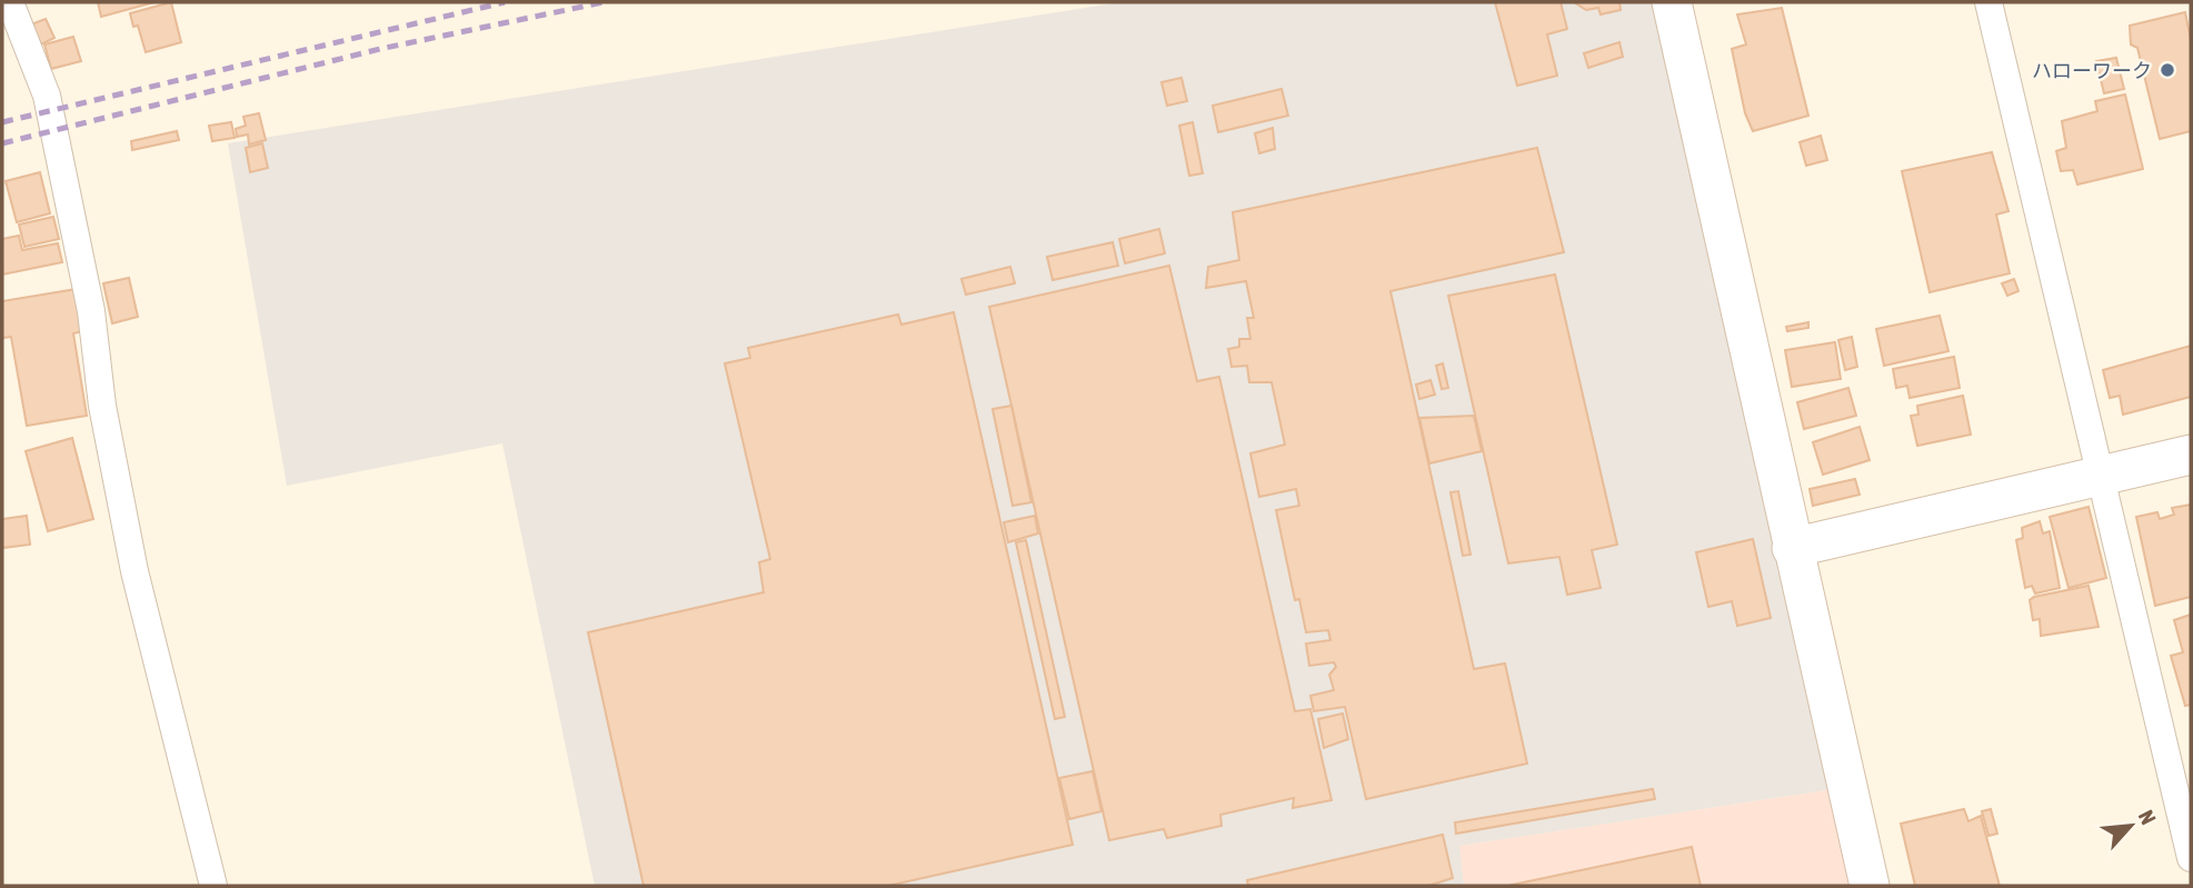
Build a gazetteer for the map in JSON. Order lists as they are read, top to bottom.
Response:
{
  "places": ["ハローワーク"],
  "north": "top right"
}
